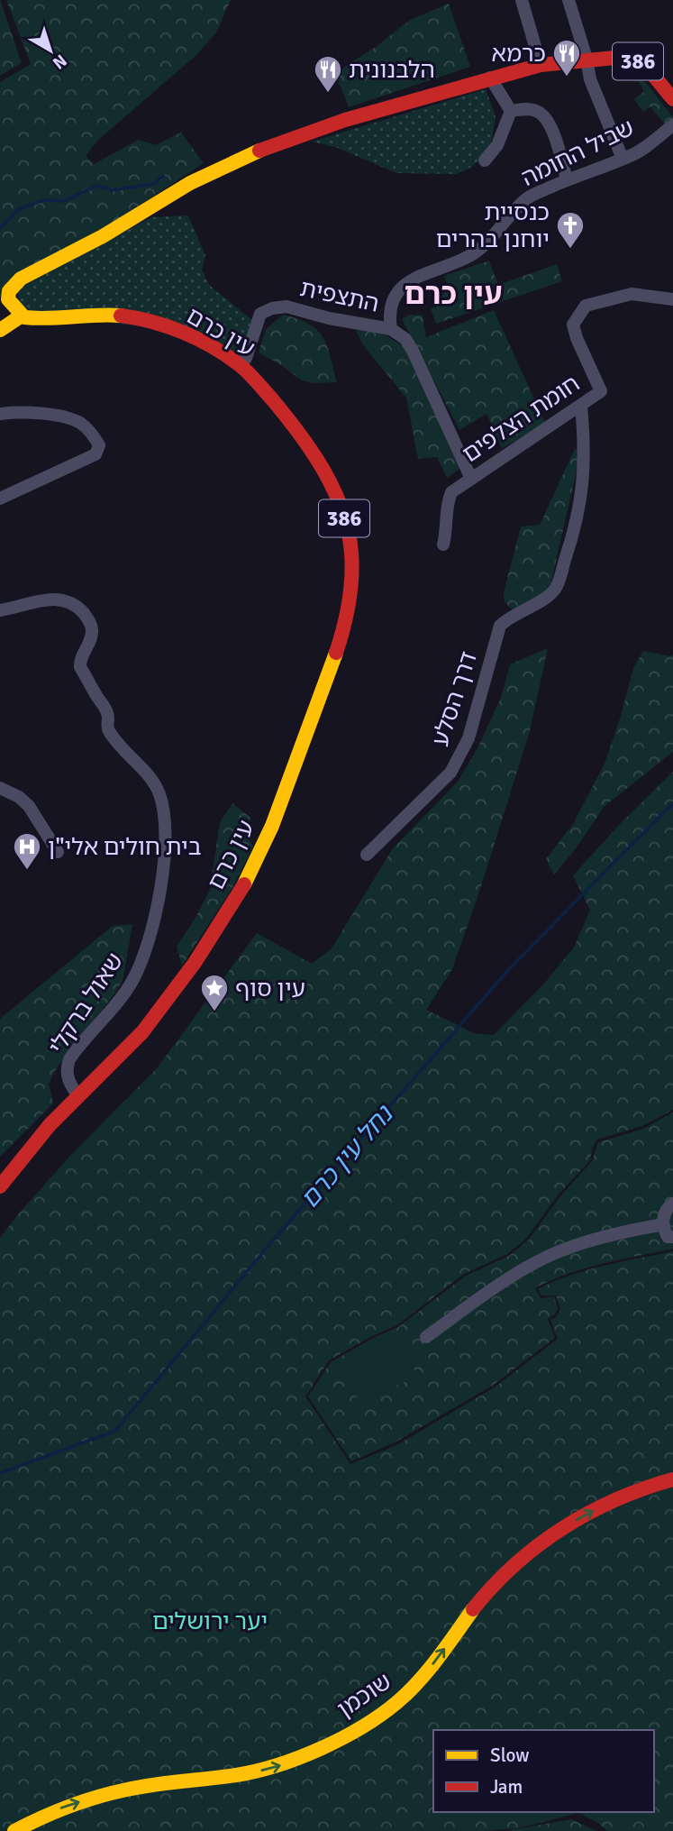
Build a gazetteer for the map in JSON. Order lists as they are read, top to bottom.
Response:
{
  "streets": {
    "main road": ["386", "עין כרם", "שוכמן"],
    "street": [
      "שביל החומה",
      "התצפית",
      "חומת הצלפים",
      "דרך הסלע",
      "שאול ברקלי"
    ]
  },
  "crossings": [
    ["386", "עין כרם"],
    ["שביל החומה", "התצפית"],
    ["התצפית", "עין כרם"],
    ["עין כרם", "שאול ברקלי"],
    ["חומת הצלפים", "דרך הסלע"]
  ],
  "one_way": ["שוכמן"],
  "districts": ["עין כרם"],
  "water": ["נחל עין כרם"],
  "parks": ["יער ירושלים"],
  "places": {
    "restaurant": ["כרמא", "הלבנונית"],
    "church": ["כנסיית יוחנן בהרים"],
    "hospital": ["בית חולים אלי\"ן"],
    "place": ["עין סוף"]
  },
  "legend": ["Slow", "Jam"],
  "north": "bottom right"
}
